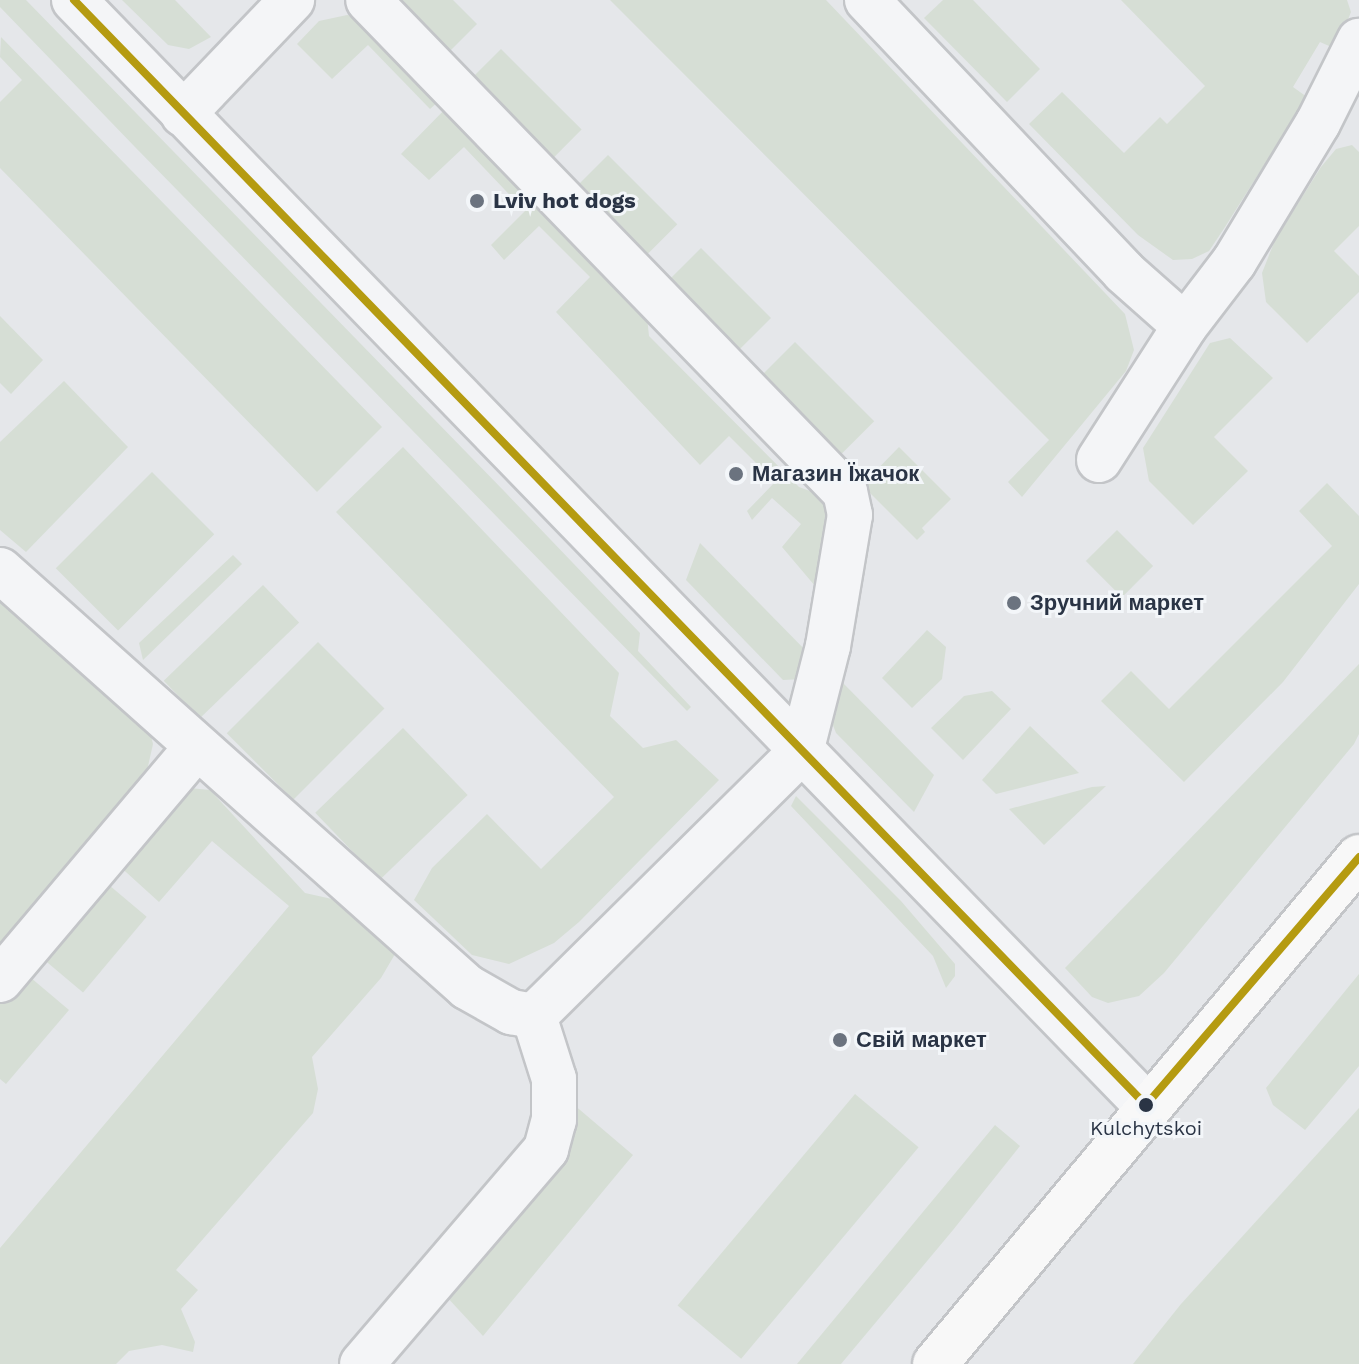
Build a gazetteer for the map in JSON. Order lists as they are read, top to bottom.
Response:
{
  "places": [
    "Lviv hot dogs",
    "Магазин Їжачок",
    "Зручний маркет",
    "Свій маркет",
    "Kulchytskoi"
  ]
}
